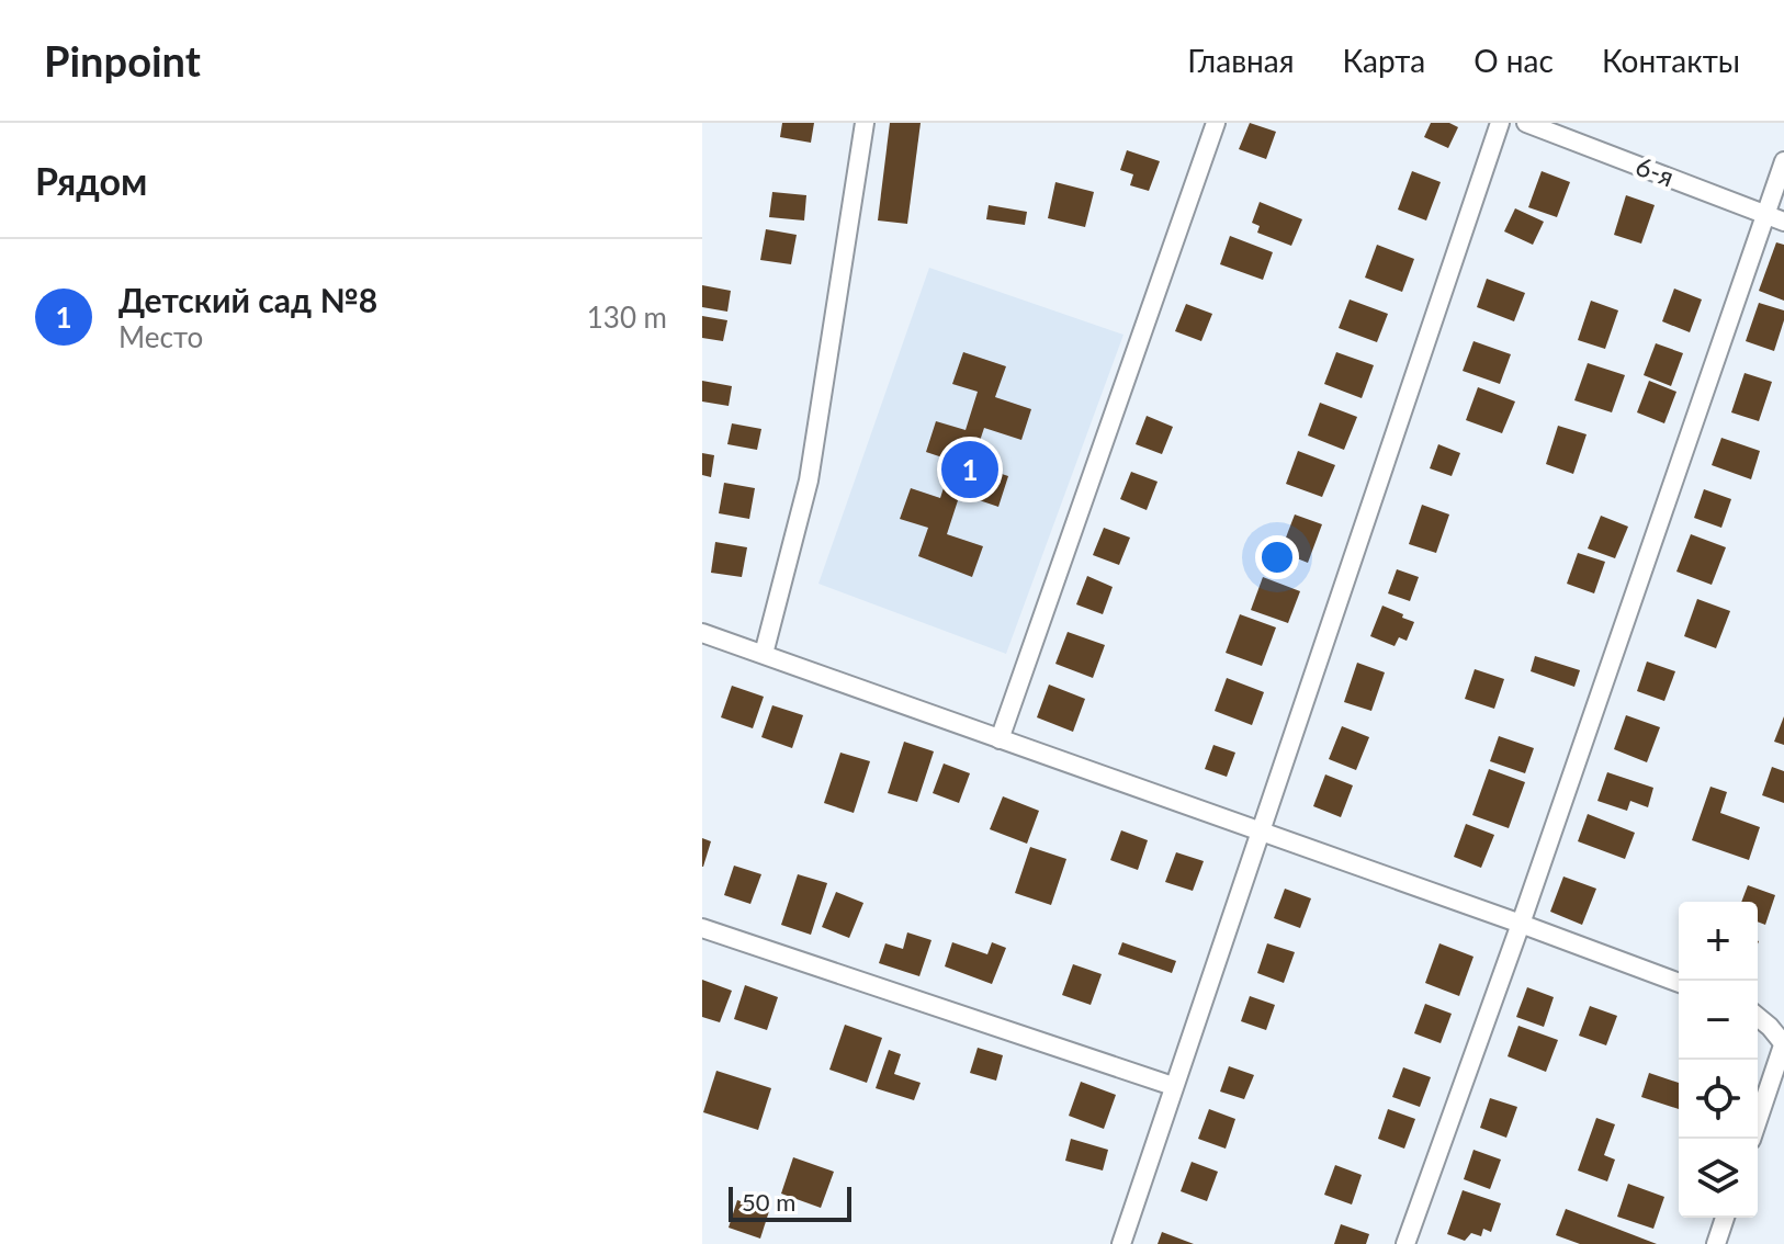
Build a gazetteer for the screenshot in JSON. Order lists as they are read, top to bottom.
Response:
{
  "streets": {
    "street": ["6-я"]
  },
  "scale_bar": "50 m",
  "page": {
    "header": "Pinpoint",
    "nav": [
      "Главная",
      "Карта",
      "О нас",
      "Контакты"
    ],
    "heading": "Рядом",
    "list": [
      {
        "mark": "1",
        "name": "Детский сад №8",
        "note": "Место",
        "value": "130 m"
      }
    ],
    "pins": "1",
    "map_buttons": ["+", "−"],
    "scale": "50 m"
  }
}
